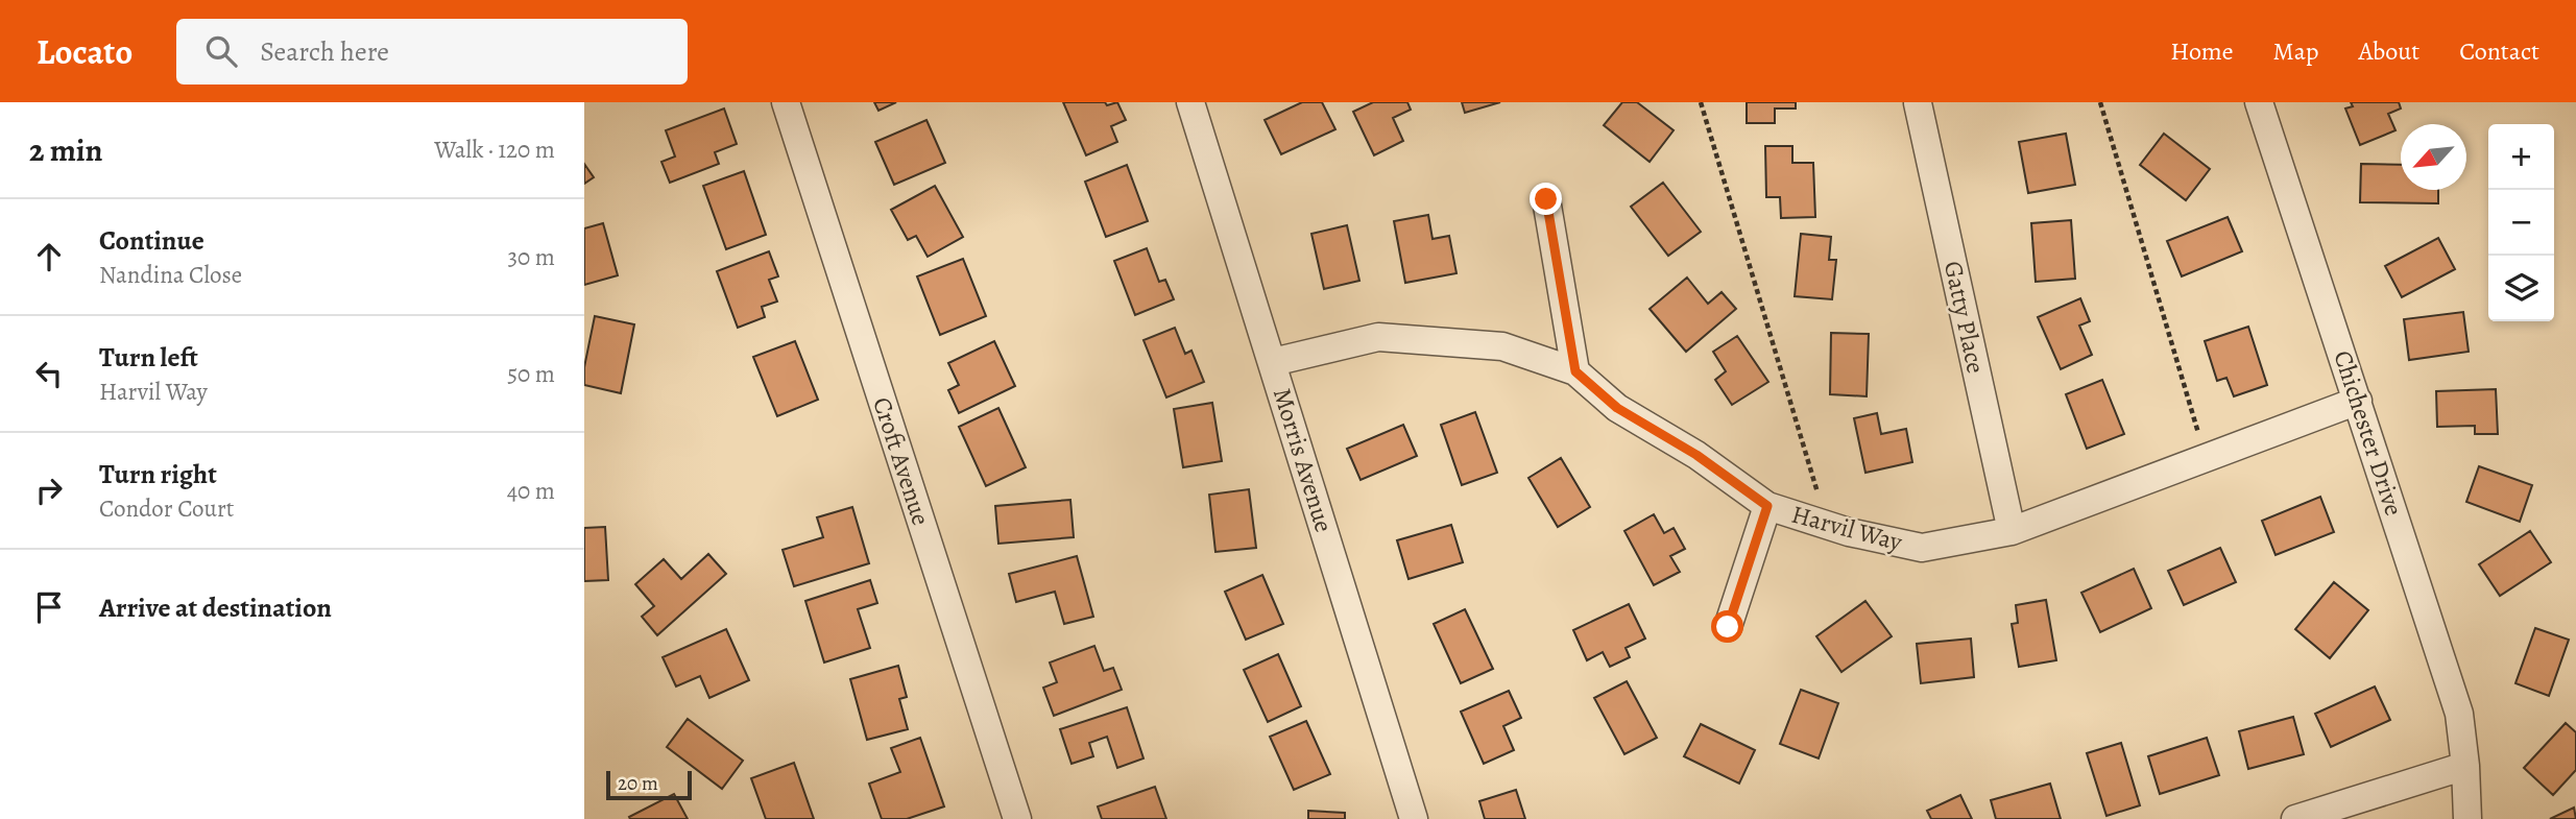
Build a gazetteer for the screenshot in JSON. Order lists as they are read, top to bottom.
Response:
{
  "streets": {
    "street": [
      "Gatty Place",
      "Chichester Drive",
      "Morris Avenue",
      "Croft Avenue",
      "Harvil Way"
    ]
  },
  "crossings": [
    ["Gatty Place", "Harvil Way"],
    ["Chichester Drive", "Harvil Way"],
    ["Morris Avenue", "Harvil Way"]
  ],
  "scale_bar": "20 m",
  "north": "bottom left",
  "page": {
    "header": "Locato",
    "search": "Search here",
    "nav": [
      "Home",
      "Map",
      "About",
      "Contact"
    ],
    "heading": ["2 min", "Walk · 120 m"],
    "map_buttons": ["+", "−"],
    "list": [
      ["Continue", "Nandina Close", "30 m"],
      ["Turn left", "Harvil Way", "50 m"],
      ["Turn right", "Condor Court", "40 m"],
      "Arrive at destination"
    ],
    "scale": "20 m"
  }
}
